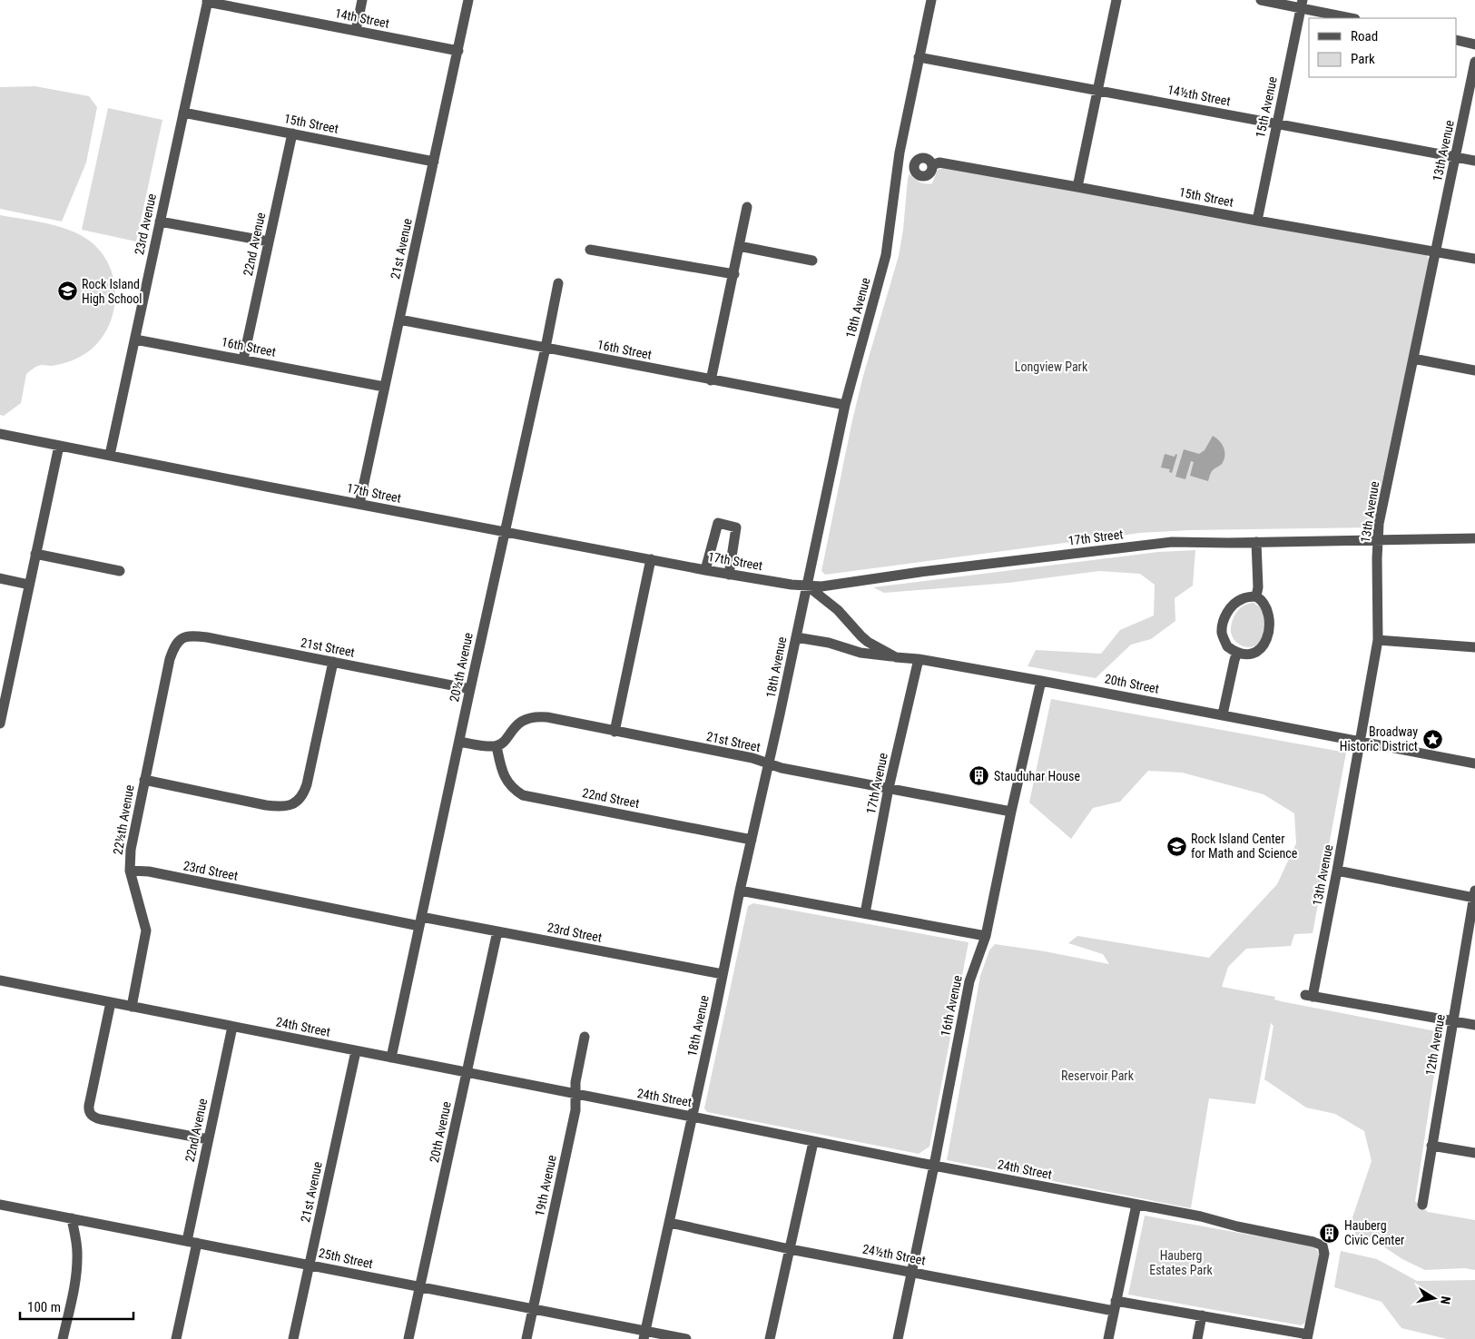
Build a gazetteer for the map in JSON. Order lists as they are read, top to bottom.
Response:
{
  "streets": {
    "street": [
      "14th Street",
      "14½th Street",
      "15th Avenue",
      "15th Street",
      "13th Avenue",
      "23rd Avenue",
      "22nd Avenue",
      "21st Avenue",
      "18th Avenue",
      "16th Street",
      "17th Street",
      "21st Street",
      "20½th Avenue",
      "20th Street",
      "17th Avenue",
      "22nd Street",
      "22½th Avenue",
      "23rd Street",
      "16th Avenue",
      "24th Street",
      "12th Avenue",
      "20th Avenue",
      "19th Avenue",
      "24½th Street",
      "25th Street"
    ]
  },
  "crossings": [
    ["14th Street", "23rd Avenue"],
    ["14th Street", "21st Avenue"],
    ["14½th Street", "15th Avenue"],
    ["14½th Street", "13th Avenue"],
    ["14½th Street", "18th Avenue"],
    ["15th Avenue", "15th Street"],
    ["15th Street", "13th Avenue"],
    ["15th Street", "23rd Avenue"],
    ["15th Street", "22nd Avenue"],
    ["15th Street", "21st Avenue"],
    ["13th Avenue", "17th Street"],
    ["13th Avenue", "20th Street"],
    ["13th Avenue", "12th Avenue"],
    ["23rd Avenue", "16th Street"],
    ["23rd Avenue", "17th Street"],
    ["22nd Avenue", "16th Street"],
    ["22nd Avenue", "24th Street"],
    ["22nd Avenue", "25th Street"],
    ["21st Avenue", "16th Street"],
    ["21st Avenue", "17th Street"],
    ["21st Avenue", "24th Street"],
    ["21st Avenue", "25th Street"],
    ["18th Avenue", "16th Street"],
    ["18th Avenue", "17th Street"],
    ["18th Avenue", "21st Street"],
    ["18th Avenue", "20th Street"],
    ["18th Avenue", "22nd Street"],
    ["18th Avenue", "23rd Street"],
    ["18th Avenue", "24th Street"],
    ["18th Avenue", "24½th Street"],
    ["18th Avenue", "25th Street"],
    ["16th Street", "20½th Avenue"],
    ["17th Street", "20½th Avenue"],
    ["17th Street", "20th Street"],
    ["21st Street", "20½th Avenue"],
    ["21st Street", "17th Avenue"],
    ["21st Street", "22nd Street"],
    ["21st Street", "22½th Avenue"],
    ["21st Street", "16th Avenue"],
    ["20½th Avenue", "23rd Street"],
    ["20½th Avenue", "24th Street"],
    ["20th Street", "17th Avenue"],
    ["20th Street", "16th Avenue"],
    ["22½th Avenue", "23rd Street"],
    ["22½th Avenue", "24th Street"],
    ["23rd Street", "20th Avenue"],
    ["16th Avenue", "24th Street"],
    ["16th Avenue", "24½th Street"],
    ["24th Street", "20th Avenue"],
    ["24th Street", "19th Avenue"],
    ["24th Street", "24½th Street"],
    ["20th Avenue", "25th Street"],
    ["19th Avenue", "25th Street"]
  ],
  "parks": ["Longview Park", "Reservoir Park", "Hauberg Estates Park"],
  "places": {
    "school or university": ["Rock Island High School", "Rock Island Center for Math and Science"],
    "place": ["Broadway Historic District"],
    "building": ["Stauduhar House", "Hauberg Civic Center"]
  },
  "legend": ["Road", "Park"],
  "scale_bar": "100 m",
  "north": "right"
}
